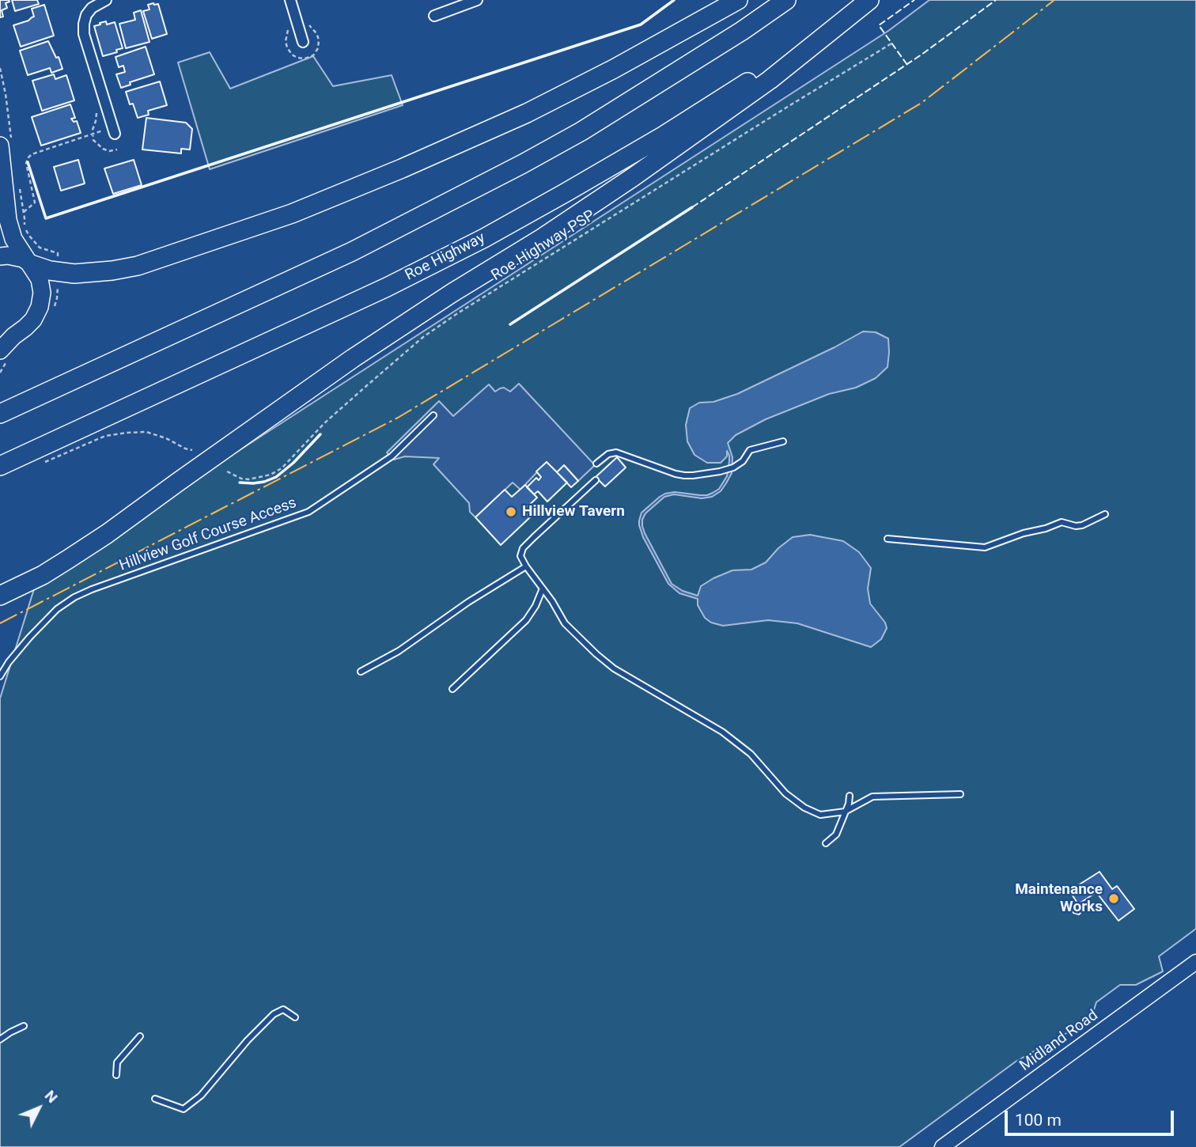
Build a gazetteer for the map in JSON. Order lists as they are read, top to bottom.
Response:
{
  "streets": {
    "highway": ["Roe Highway"],
    "main road": ["Midland Road"],
    "lane": ["Hillview Golf Course Access"],
    "path": ["Roe Highway PSP"]
  },
  "places": ["Hillview Tavern", "Maintenance Works"],
  "scale_bar": "100 m",
  "north": "top right"
}
